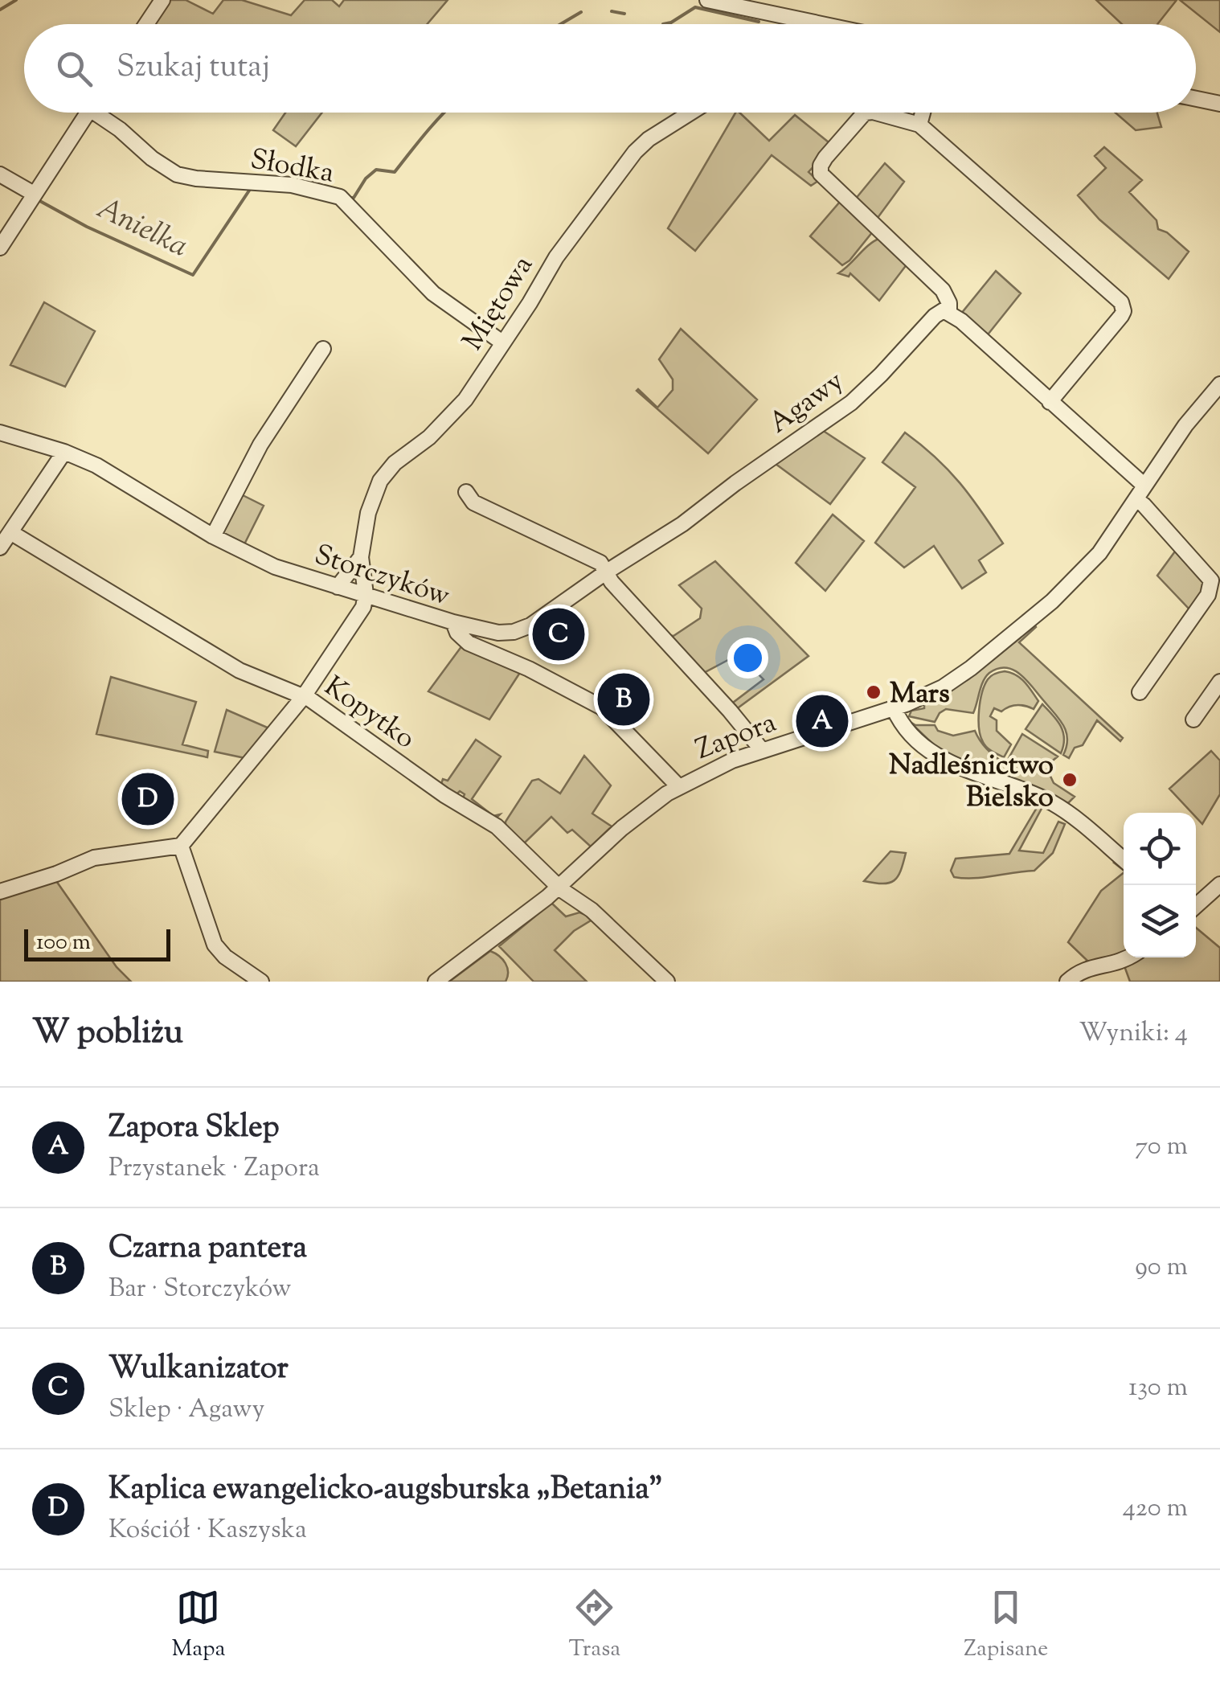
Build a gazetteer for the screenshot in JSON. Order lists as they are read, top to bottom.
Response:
{
  "streets": {
    "street": [
      "Słodka",
      "Miętowa",
      "Agawy",
      "Storczyków",
      "Kopytko",
      "Zapora"
    ]
  },
  "crossings": [
    ["Słodka", "Miętowa"],
    ["Miętowa", "Storczyków"],
    ["Agawy", "Storczyków"],
    ["Storczyków", "Zapora"],
    ["Kopytko", "Zapora"]
  ],
  "water": ["Anielka"],
  "places": ["Mars", "Nadleśnictwo Bielsko"],
  "scale_bar": "100 m",
  "page": {
    "search": "Szukaj tutaj",
    "pins": [
      "C",
      "B",
      "A",
      "D"
    ],
    "scale": "100 m",
    "heading": ["W pobliżu", "Wyniki: 4"],
    "list": [
      {
        "mark": "A",
        "name": "Zapora Sklep",
        "note": "Przystanek · Zapora",
        "value": "70 m"
      },
      {
        "mark": "B",
        "name": "Czarna pantera",
        "note": "Bar · Storczyków",
        "value": "90 m"
      },
      {
        "mark": "C",
        "name": "Wulkanizator",
        "note": "Sklep · Agawy",
        "value": "130 m"
      },
      {
        "mark": "D",
        "name": "Kaplica ewangelicko-augsburska „Betania”",
        "note": "Kościół · Kaszyska",
        "value": "420 m"
      }
    ],
    "nav": ["Mapa", "Trasa", "Zapisane"]
  }
}
